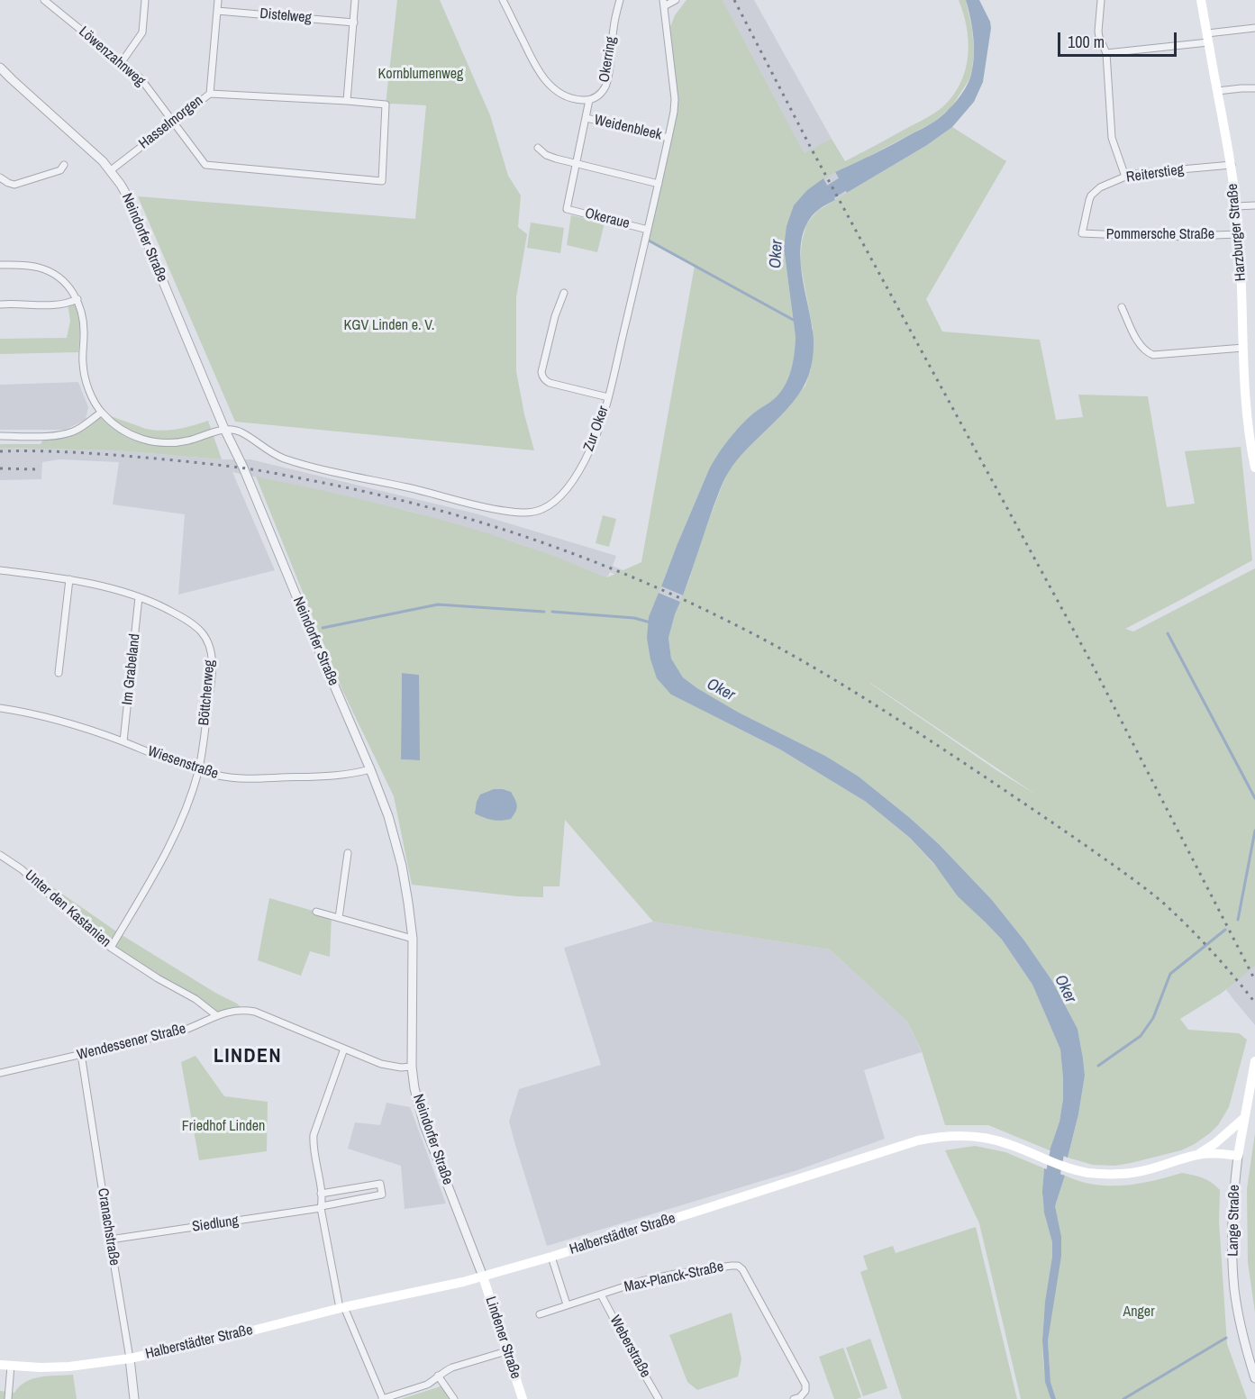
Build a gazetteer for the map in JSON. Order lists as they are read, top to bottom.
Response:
{
  "streets": {
    "main road": [
      "Harzburger Straße",
      "Lange Straße",
      "Halberstädter Straße",
      "Lindener Straße"
    ],
    "street": [
      "Distelweg",
      "Löwenzahnweg",
      "Okerring",
      "Hasselmorgen",
      "Weidenbleek",
      "Reiterstieg",
      "Okeraue",
      "Pommersche Straße",
      "Neindorfer Straße",
      "Zur Oker",
      "Im Grabeland",
      "Böttcherweg",
      "Wiesenstraße",
      "Unter den Kastanien",
      "Wendessener Straße",
      "Siedlung",
      "Cranachstraße",
      "Max-Planck-Straße",
      "Weberstraße"
    ]
  },
  "crossings": [
    ["Distelweg", "Hasselmorgen"],
    ["Löwenzahnweg", "Hasselmorgen"],
    ["Hasselmorgen", "Neindorfer Straße"],
    ["Weidenbleek", "Zur Oker"],
    ["Reiterstieg", "Harzburger Straße"],
    ["Reiterstieg", "Pommersche Straße"],
    ["Okeraue", "Zur Oker"],
    ["Harzburger Straße", "Pommersche Straße"],
    ["Neindorfer Straße", "Zur Oker"],
    ["Neindorfer Straße", "Wiesenstraße"],
    ["Neindorfer Straße", "Wendessener Straße"],
    ["Neindorfer Straße", "Halberstädter Straße"],
    ["Neindorfer Straße", "Lindener Straße"],
    ["Im Grabeland", "Böttcherweg"],
    ["Im Grabeland", "Wiesenstraße"],
    ["Böttcherweg", "Wiesenstraße"],
    ["Böttcherweg", "Unter den Kastanien"],
    ["Unter den Kastanien", "Wendessener Straße"],
    ["Wendessener Straße", "Cranachstraße"],
    ["Lange Straße", "Halberstädter Straße"],
    ["Siedlung", "Cranachstraße"],
    ["Cranachstraße", "Halberstädter Straße"],
    ["Halberstädter Straße", "Lindener Straße"],
    ["Max-Planck-Straße", "Weberstraße"]
  ],
  "districts": ["LINDEN"],
  "water": ["Oker"],
  "parks": [
    "Kornblumenweg",
    "KGV Linden e. V.",
    "Friedhof Linden",
    "Anger"
  ],
  "scale_bar": "100 m"
}
